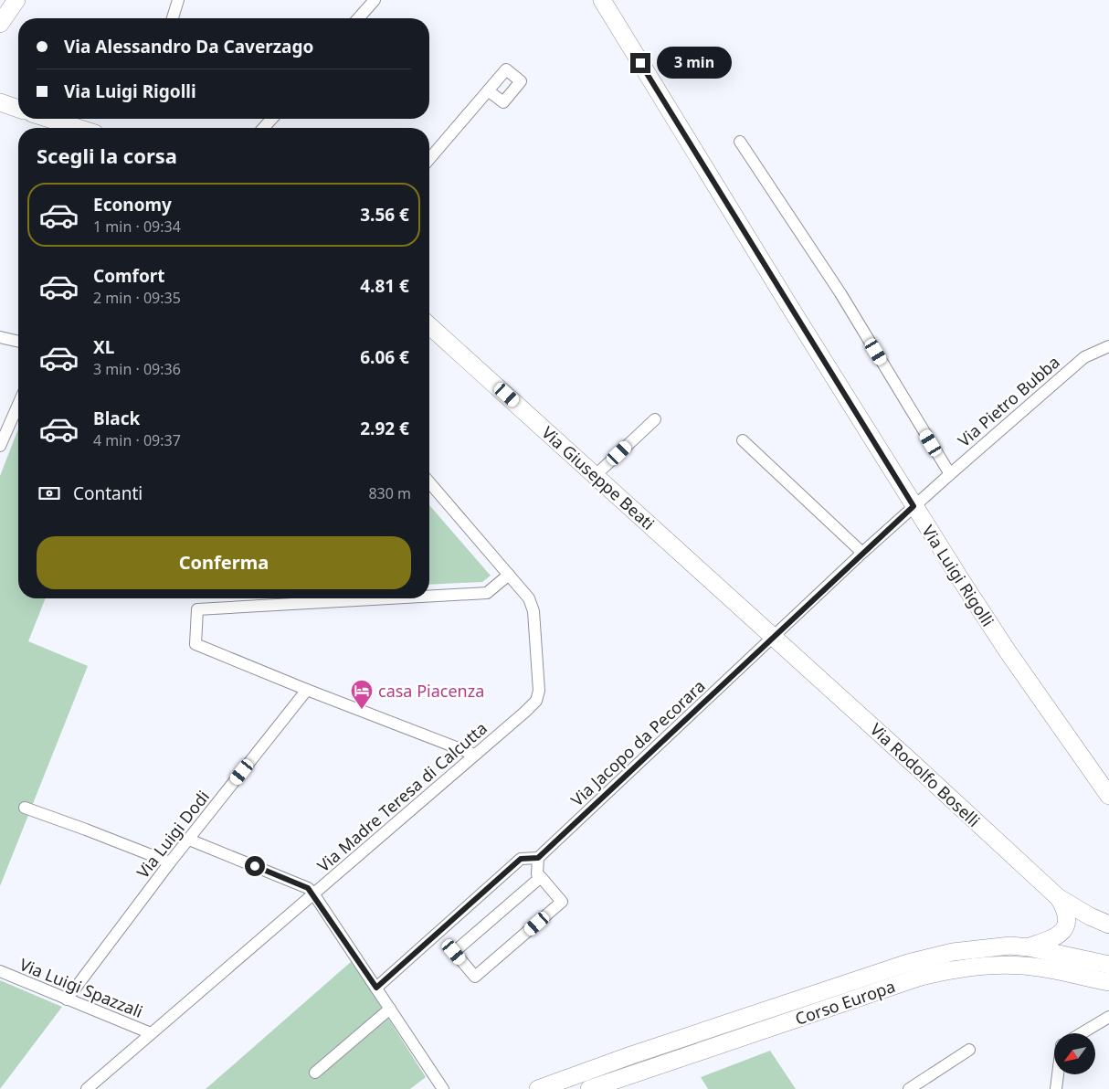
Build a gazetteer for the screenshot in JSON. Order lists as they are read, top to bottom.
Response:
{
  "streets": {
    "main road": [
      "Via Giuseppe Beati",
      "Via Luigi Rigolli",
      "Via Rodolfo Boselli",
      "Corso Europa"
    ],
    "street": [
      "Via Pietro Bubba",
      "Via Jacopo da Pecorara",
      "Via Madre Teresa di Calcutta",
      "Via Luigi Dodi",
      "Via Luigi Spazzali"
    ]
  },
  "crossings": [
    ["Via Pietro Bubba", "Via Giuseppe Beati"],
    ["Via Pietro Bubba", "Via Luigi Rigolli"],
    ["Via Pietro Bubba", "Via Jacopo da Pecorara"],
    ["Via Pietro Bubba", "Via Rodolfo Boselli"],
    ["Via Giuseppe Beati", "Via Jacopo da Pecorara"],
    ["Via Giuseppe Beati", "Via Rodolfo Boselli"],
    ["Via Jacopo da Pecorara", "Via Rodolfo Boselli"],
    ["Via Rodolfo Boselli", "Corso Europa"],
    ["Via Madre Teresa di Calcutta", "Via Luigi Spazzali"],
    ["Via Luigi Dodi", "Via Luigi Spazzali"]
  ],
  "places": {
    "hotel": ["casa Piacenza"]
  },
  "north": "bottom left",
  "page": {
    "banner": ["Via Alessandro Da Caverzago", "Via Luigi Rigolli"],
    "bubble": "3 min",
    "heading": "Scegli la corsa",
    "list": [
      {
        "name": "Economy",
        "note": "1 min · 09:34",
        "value": "3.56 €"
      },
      {
        "name": "Comfort",
        "note": "2 min · 09:35",
        "value": "4.81 €"
      },
      {
        "name": "XL",
        "note": "3 min · 09:36",
        "value": "6.06 €"
      },
      {
        "name": "Black",
        "note": "4 min · 09:37",
        "value": "2.92 €"
      }
    ],
    "pay": ["Contanti", "830 m"],
    "buttons": "Conferma"
  }
}
